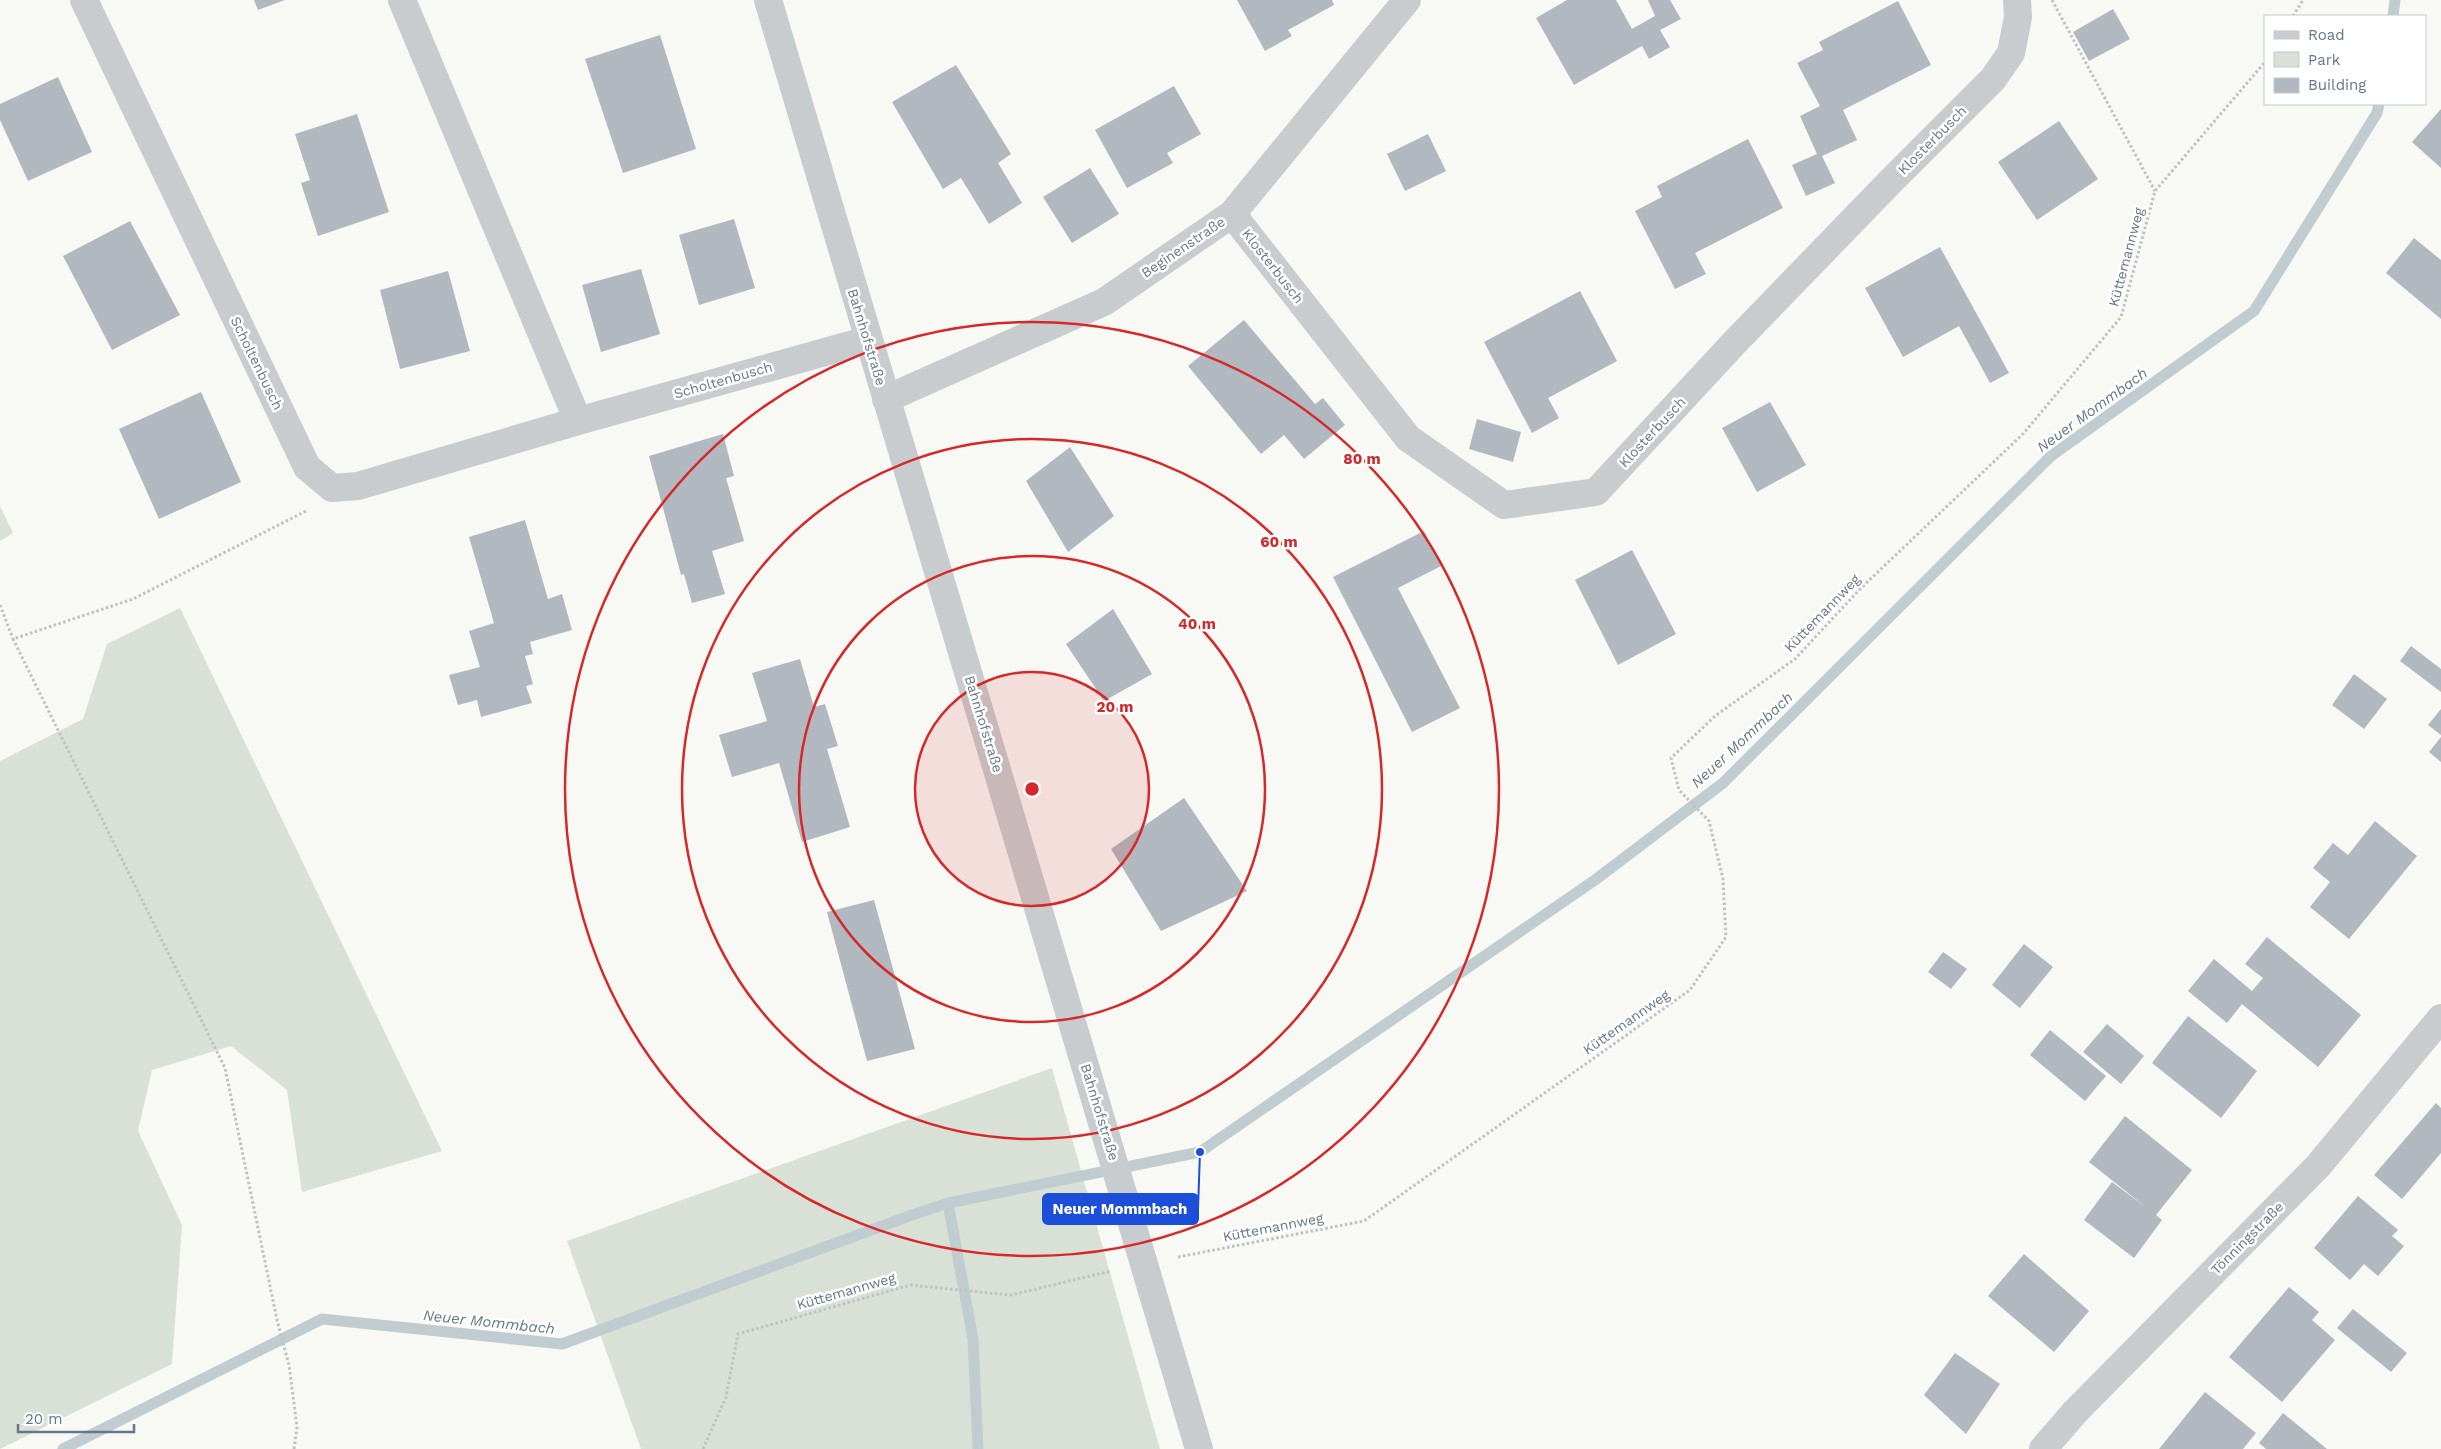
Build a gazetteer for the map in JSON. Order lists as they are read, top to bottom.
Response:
{
  "streets": {
    "street": [
      "Klosterbusch",
      "Beginenstraße",
      "Bahnhofstraße",
      "Scholtenbusch",
      "Tönningstraße"
    ],
    "path": ["Küttemannweg"]
  },
  "crossings": [
    ["Klosterbusch", "Beginenstraße"],
    ["Beginenstraße", "Bahnhofstraße"],
    ["Küttemannweg", "Bahnhofstraße"],
    ["Bahnhofstraße", "Scholtenbusch"]
  ],
  "water": ["Neuer Mommbach"],
  "places": ["Neuer Mommbach"],
  "legend": ["Road", "Park", "Building"],
  "scale_bar": "20 m",
  "rings": [
    "80 m",
    "60 m",
    "40 m",
    "20 m"
  ]
}
